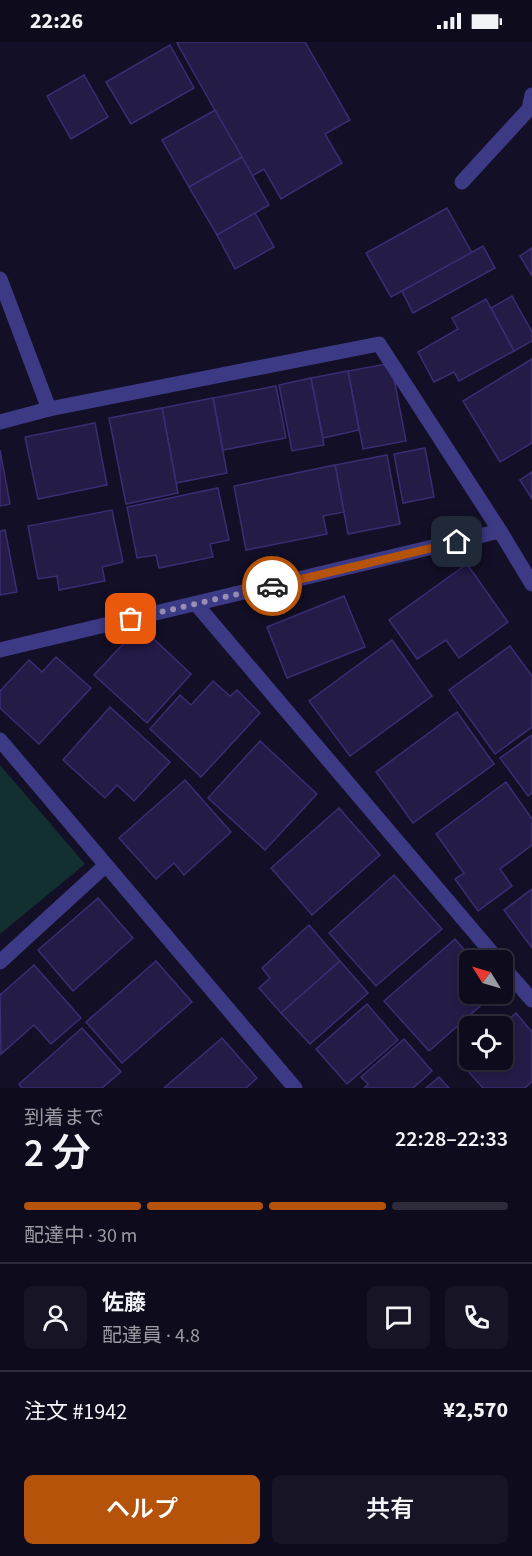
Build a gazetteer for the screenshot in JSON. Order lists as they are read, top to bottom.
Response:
{
  "north": "top left",
  "page": {
    "status": "22:26",
    "heading": ["2 分", "到着まで", "22:28–22:33"],
    "panel": [
      "佐藤",
      "配達員 · 4.8",
      "注文 #1942",
      "¥2,570"
    ],
    "bar": "配達中 · 30 m",
    "buttons": ["ヘルプ", "共有"]
  }
}
